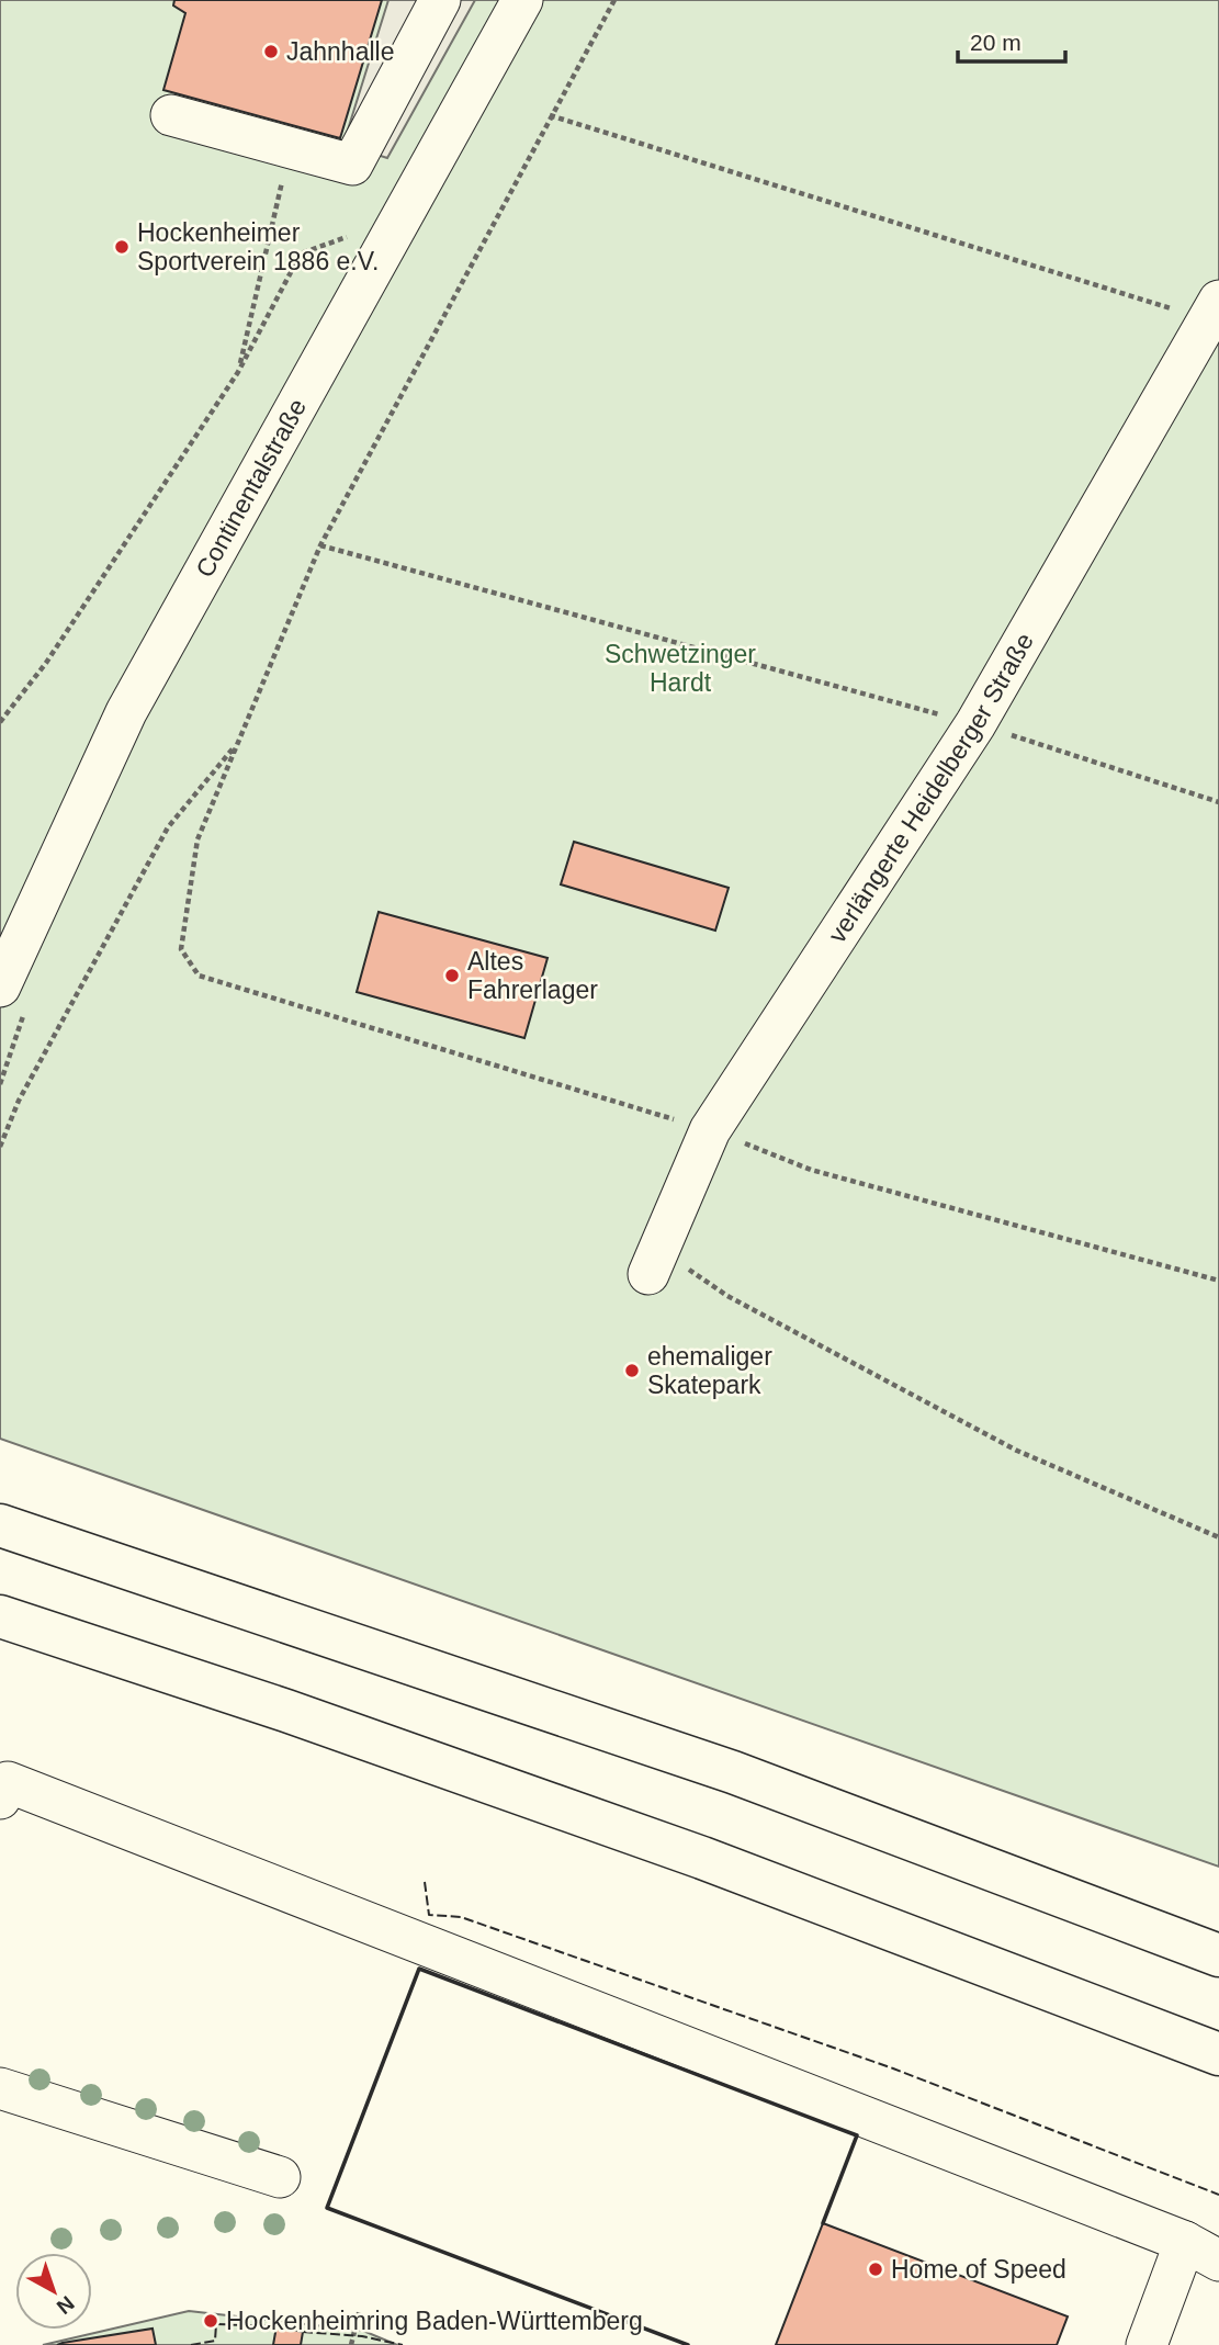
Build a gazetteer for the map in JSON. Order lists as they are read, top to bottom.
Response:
{
  "streets": {
    "street": ["Continentalstraße", "verlängerte Heidelberger Straße"]
  },
  "parks": ["Schwetzinger Hardt"],
  "places": [
    "Jahnhalle",
    "Hockenheimer Sportverein 1886 e.V.",
    "Altes Fahrerlager",
    "ehemaliger Skatepark",
    "Home of Speed",
    "Hockenheimring Baden-Württemberg"
  ],
  "scale_bar": "20 m",
  "north": "bottom right"
}
